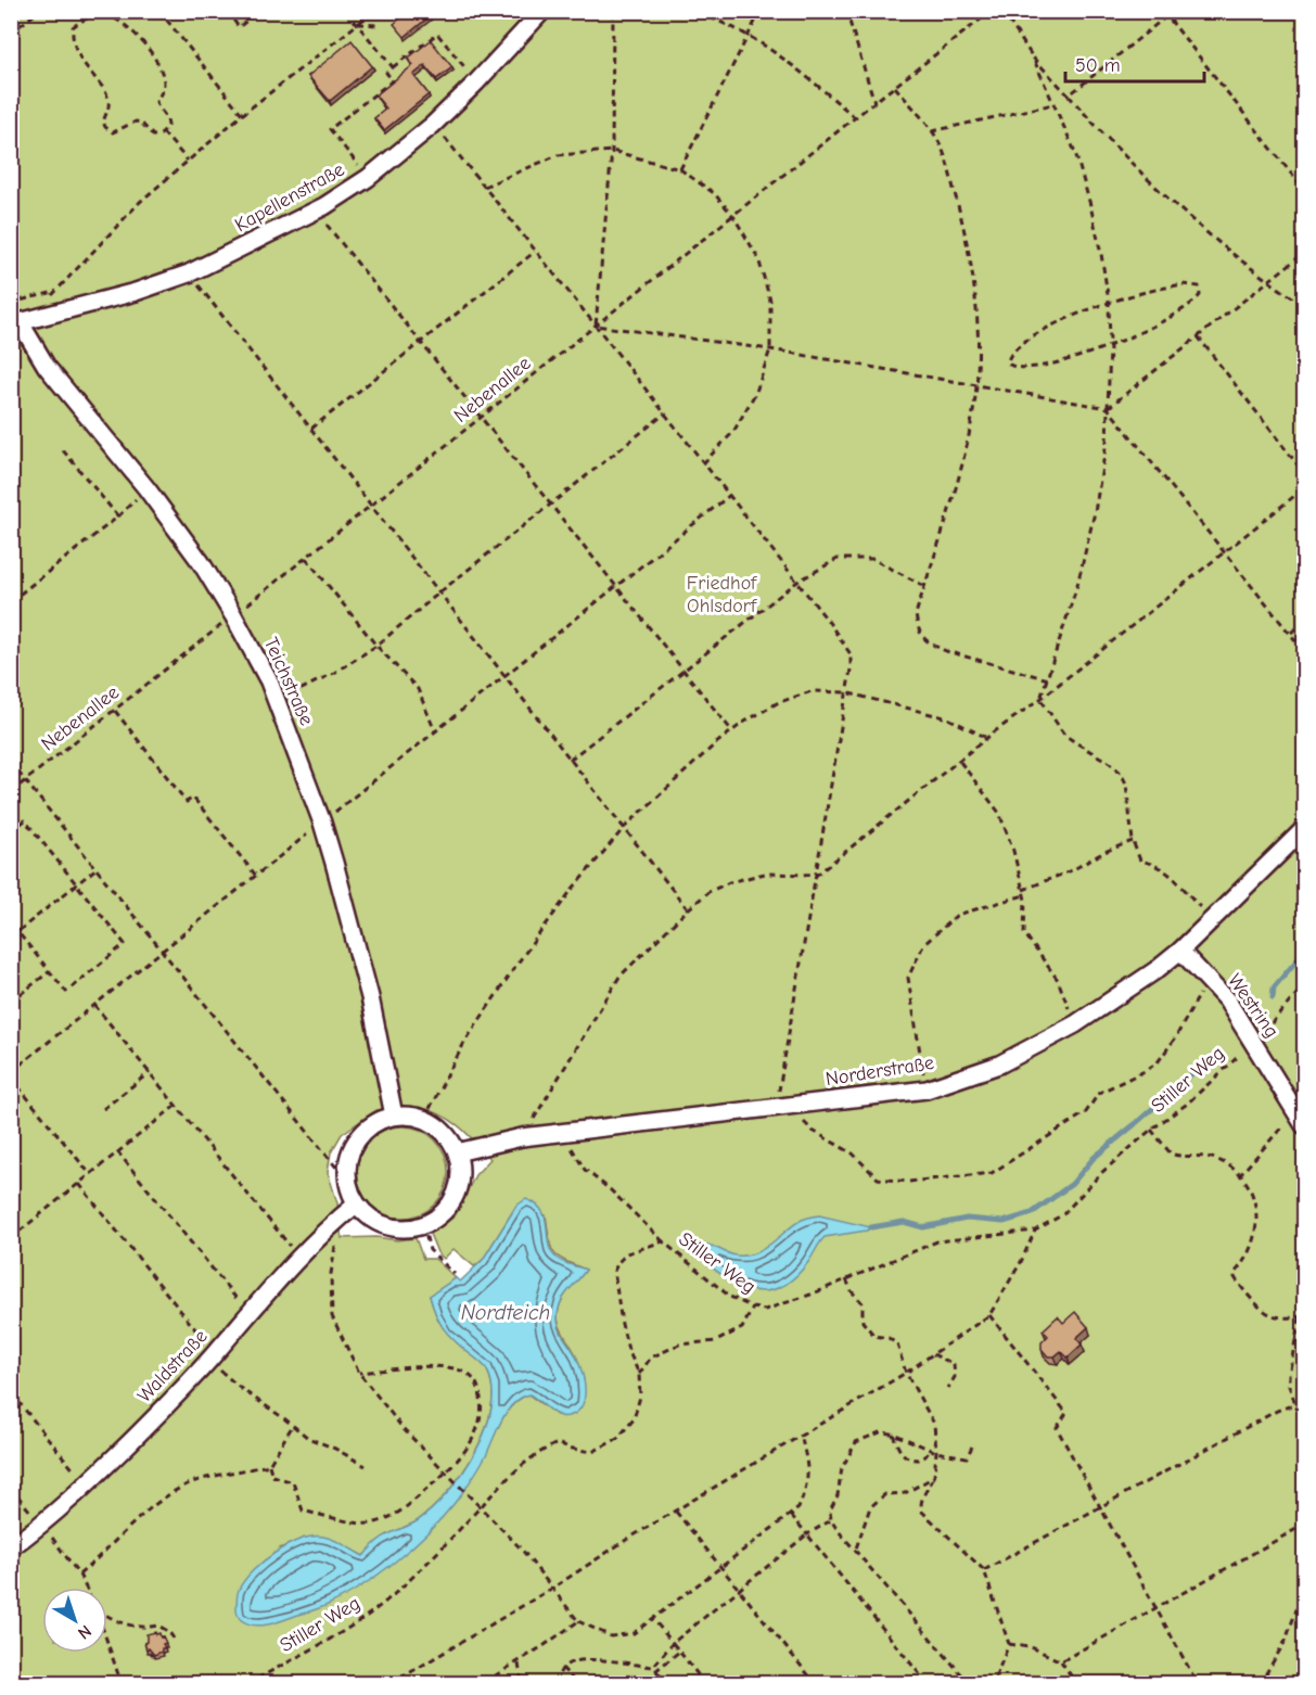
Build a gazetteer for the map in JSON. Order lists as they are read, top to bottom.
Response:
{
  "streets": {
    "street": [
      "Kapellenstraße",
      "Teichstraße",
      "Westring",
      "Norderstraße",
      "Waldstraße"
    ],
    "path": ["Nebenallee", "Stiller Weg"]
  },
  "crossings": [
    ["Kapellenstraße", "Teichstraße"],
    ["Nebenallee", "Teichstraße"],
    ["Teichstraße", "Norderstraße"],
    ["Teichstraße", "Waldstraße"],
    ["Westring", "Norderstraße"],
    ["Westring", "Stiller Weg"],
    ["Norderstraße", "Waldstraße"]
  ],
  "water": ["Nordteich"],
  "parks": ["Friedhof Ohlsdorf"],
  "scale_bar": "50 m",
  "north": "bottom right"
}
